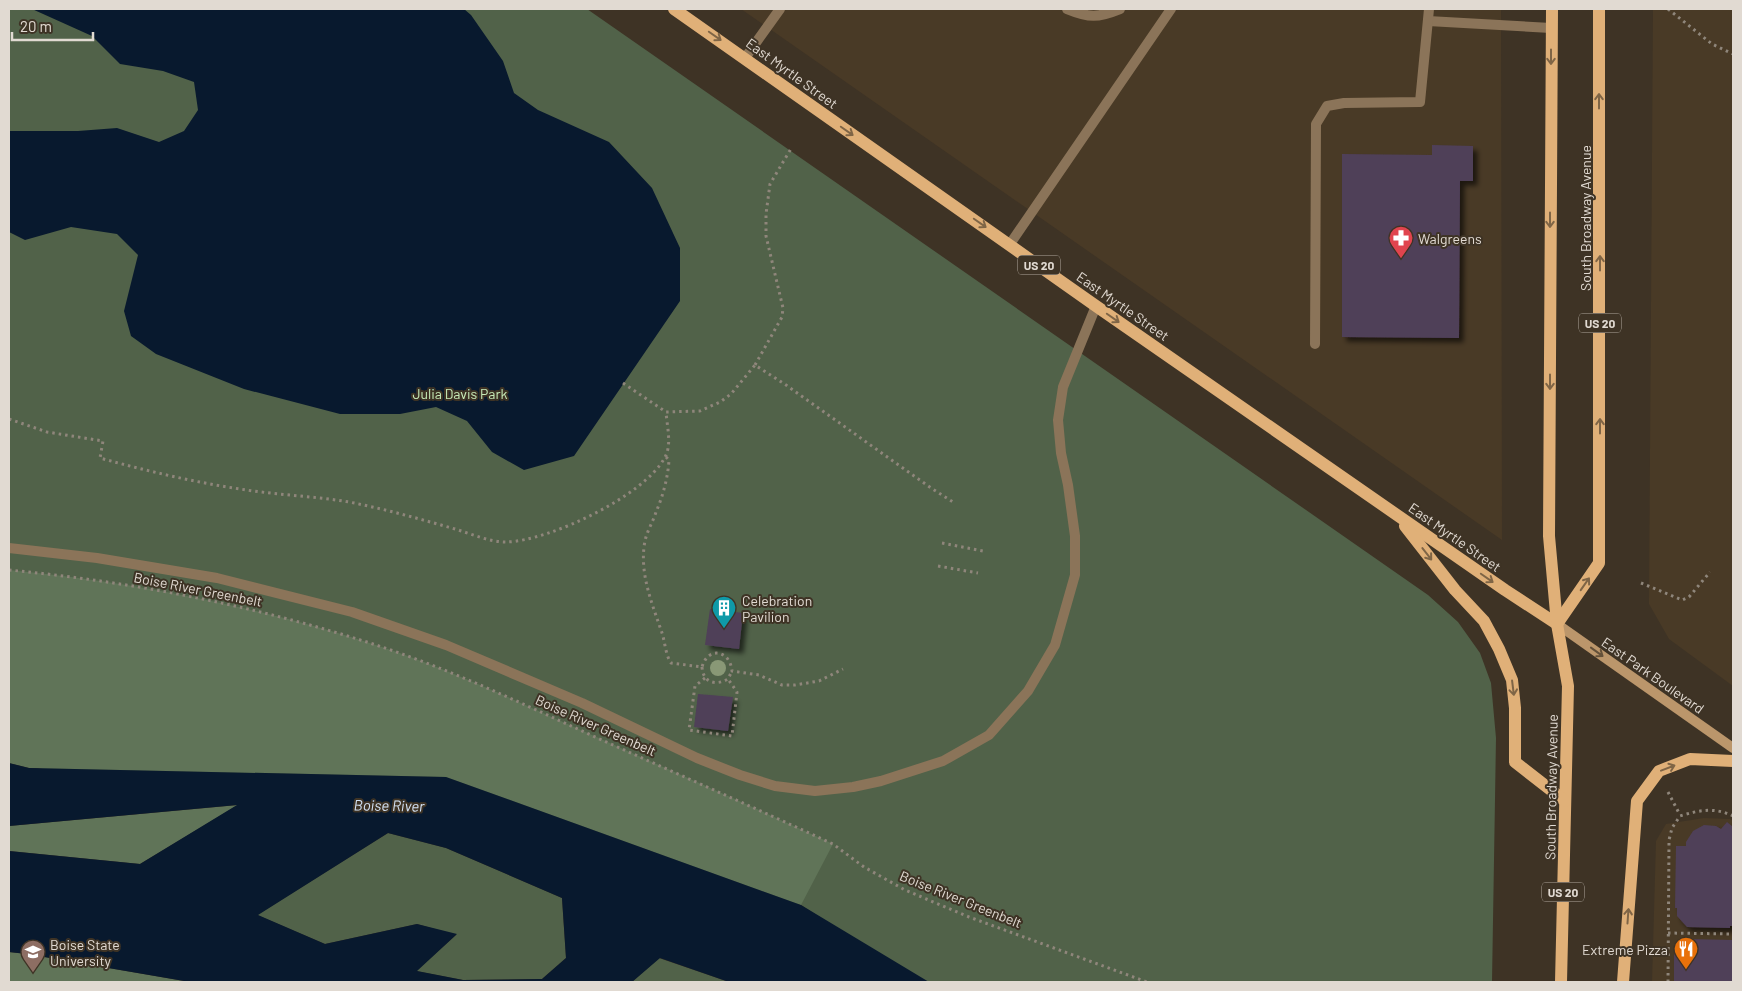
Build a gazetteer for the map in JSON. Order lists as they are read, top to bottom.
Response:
{
  "streets": {
    "main road": [
      "East Myrtle Street",
      "South Broadway Avenue",
      "US 20",
      "East Park Boulevard"
    ],
    "path": ["Boise River Greenbelt"]
  },
  "crossings": [
    ["East Myrtle Street", "South Broadway Avenue"],
    ["East Myrtle Street", "East Park Boulevard"],
    ["South Broadway Avenue", "East Park Boulevard"]
  ],
  "one_way": ["East Myrtle Street", "East Park Boulevard"],
  "water": ["Boise River"],
  "parks": ["Julia Davis Park"],
  "places": {
    "pharmacy": ["Walgreens"],
    "building": ["Celebration Pavilion"],
    "restaurant": ["Extreme Pizza"],
    "school or university": ["Boise State University"]
  },
  "scale_bar": "20 m"
}
